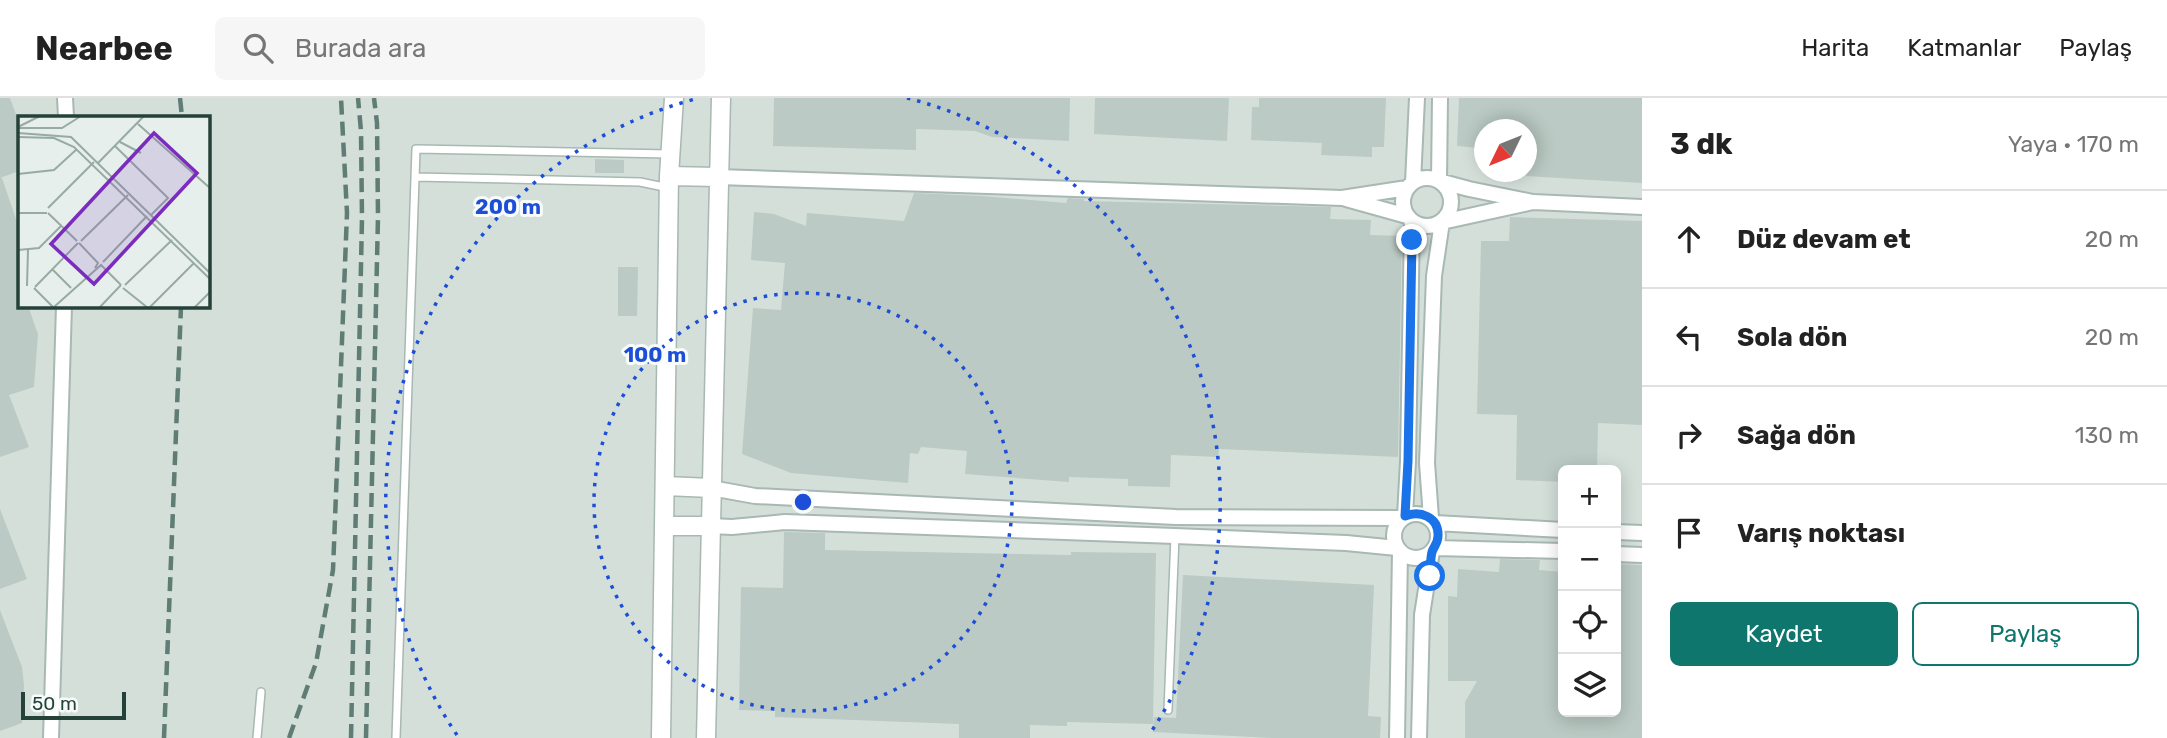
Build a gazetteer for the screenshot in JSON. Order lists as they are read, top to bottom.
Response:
{
  "scale_bar": "50 m",
  "north": "bottom left",
  "page": {
    "header": "Nearbee",
    "search": "Burada ara",
    "nav": ["Harita", "Katmanlar", "Paylaş"],
    "heading": ["3 dk", "Yaya · 170 m"],
    "list": [
      ["Düz devam et", "20 m"],
      ["Sola dön", "20 m"],
      ["Sağa dön", "130 m"],
      "Varış noktası"
    ],
    "map_buttons": ["+", "−"],
    "buttons": ["Kaydet", "Paylaş"],
    "scale": "50 m"
  },
  "rings": ["200 m", "100 m"]
}
